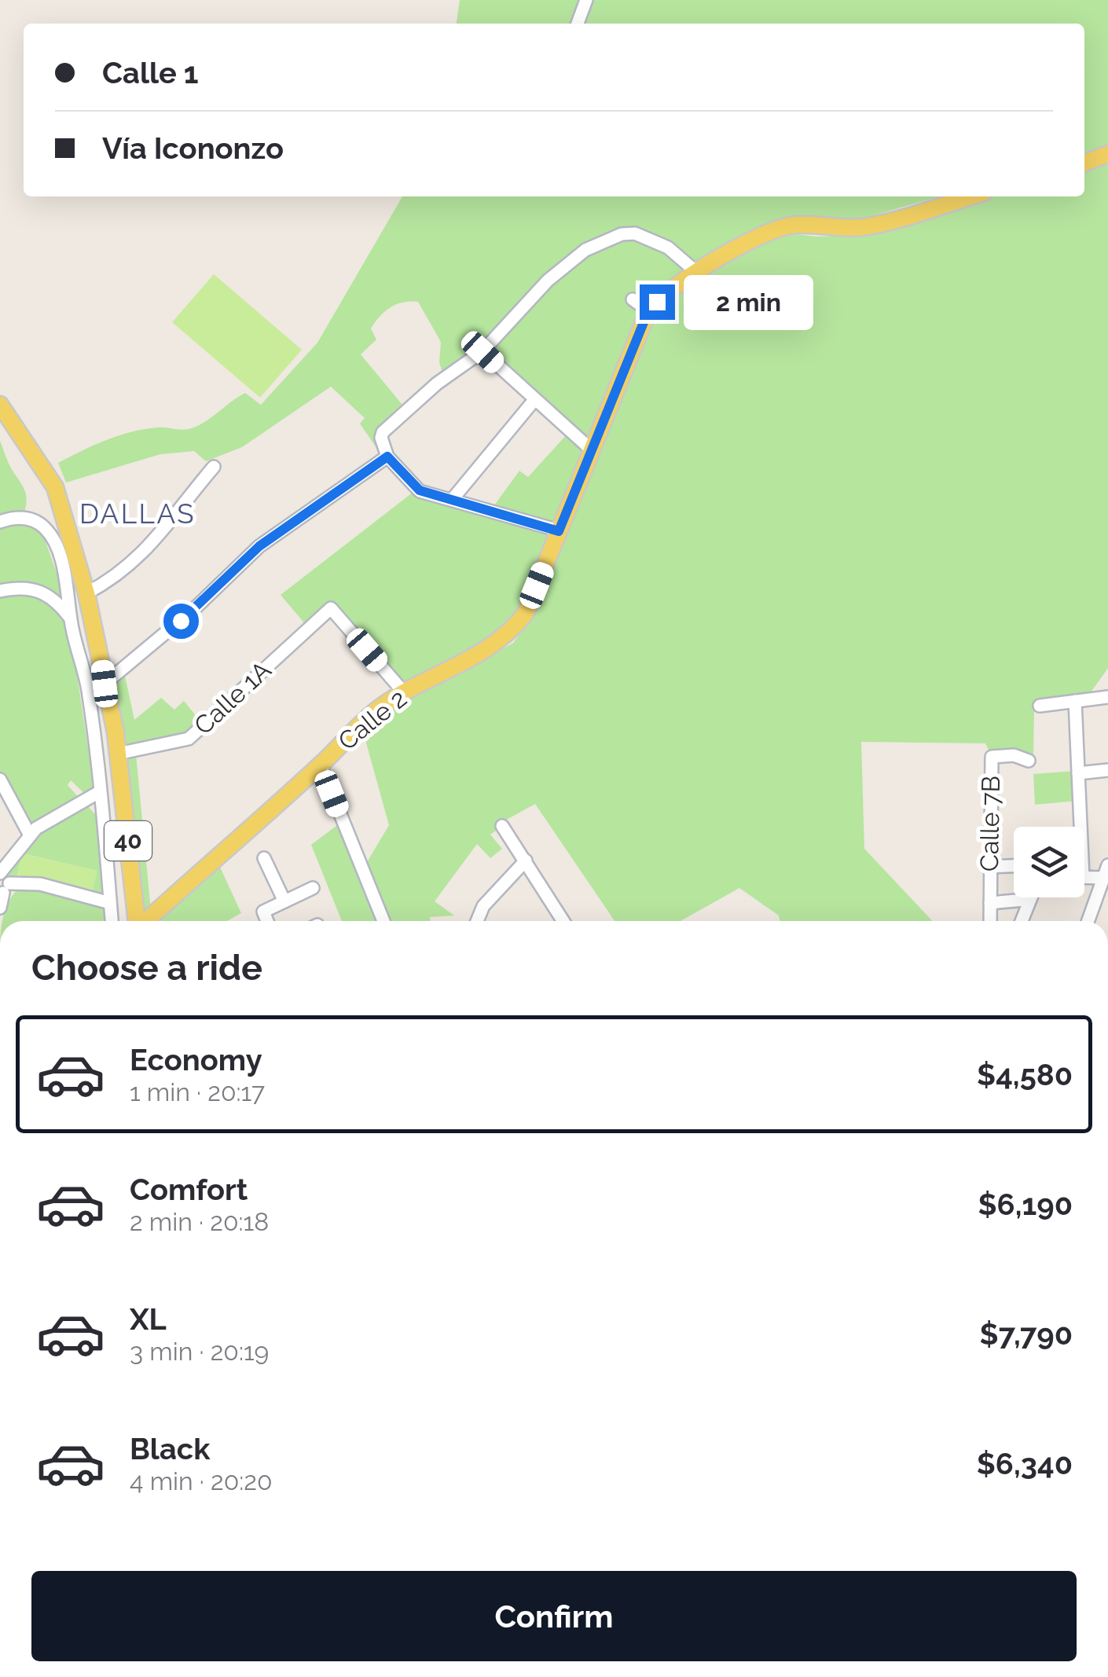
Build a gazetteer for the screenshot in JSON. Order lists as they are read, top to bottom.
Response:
{
  "streets": {
    "main road": ["Calle 2", "40"],
    "street": ["Calle 1A", "Calle 7B"]
  },
  "crossings": [
    ["Calle 1A", "Calle 2"],
    ["Calle 1A", "40"]
  ],
  "districts": ["DALLAS"],
  "page": {
    "banner": ["Calle 1", "Vía Icononzo"],
    "bubble": "2 min",
    "heading": "Choose a ride",
    "list": [
      {
        "name": "Economy",
        "note": "1 min · 20:17",
        "value": "$4,580"
      },
      {
        "name": "Comfort",
        "note": "2 min · 20:18",
        "value": "$6,190"
      },
      {
        "name": "XL",
        "note": "3 min · 20:19",
        "value": "$7,790"
      },
      {
        "name": "Black",
        "note": "4 min · 20:20",
        "value": "$6,340"
      }
    ],
    "buttons": "Confirm"
  }
}
